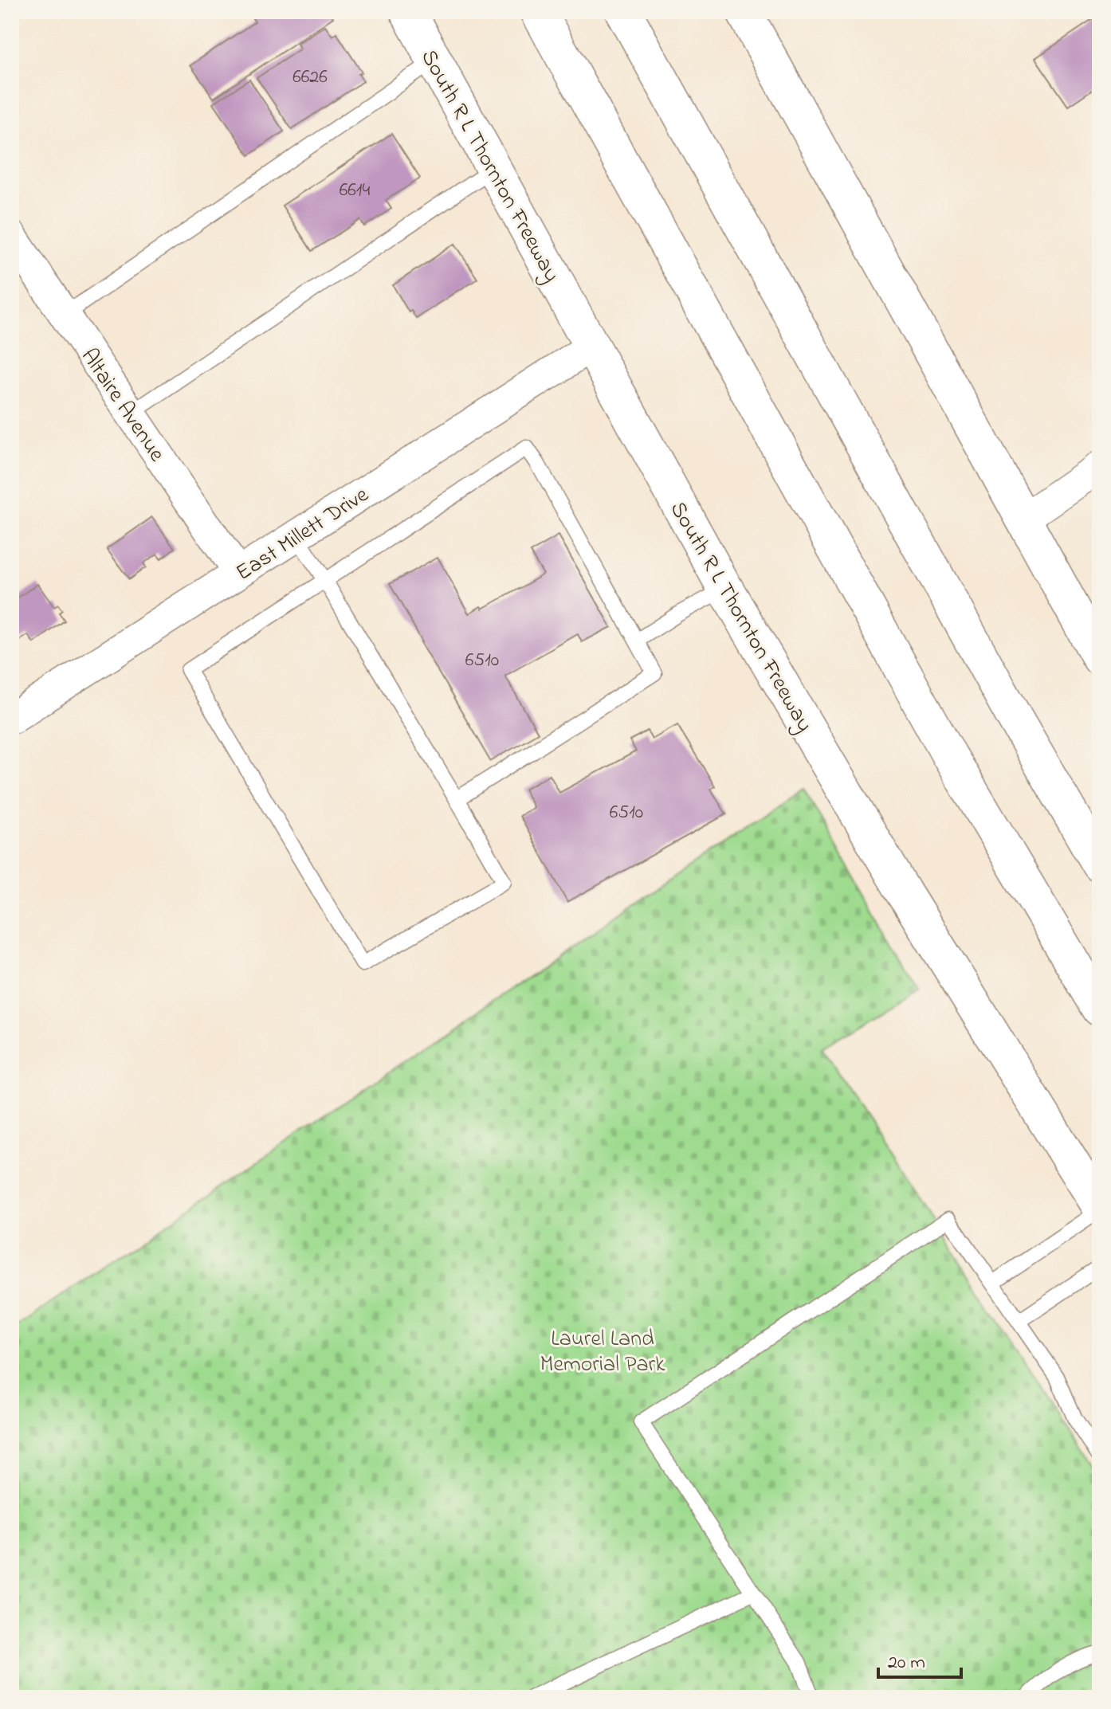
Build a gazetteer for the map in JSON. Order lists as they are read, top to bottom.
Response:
{
  "streets": {
    "main road": ["South R L Thornton Freeway"],
    "street": ["Altaire Avenue", "East Millett Drive"]
  },
  "crossings": [
    ["South R L Thornton Freeway", "East Millett Drive"],
    ["Altaire Avenue", "East Millett Drive"]
  ],
  "parks": ["Laurel Land Memorial Park"],
  "house_numbers": [
    "6626",
    "6614",
    "6510",
    "6510"
  ],
  "scale_bar": "20 m"
}
